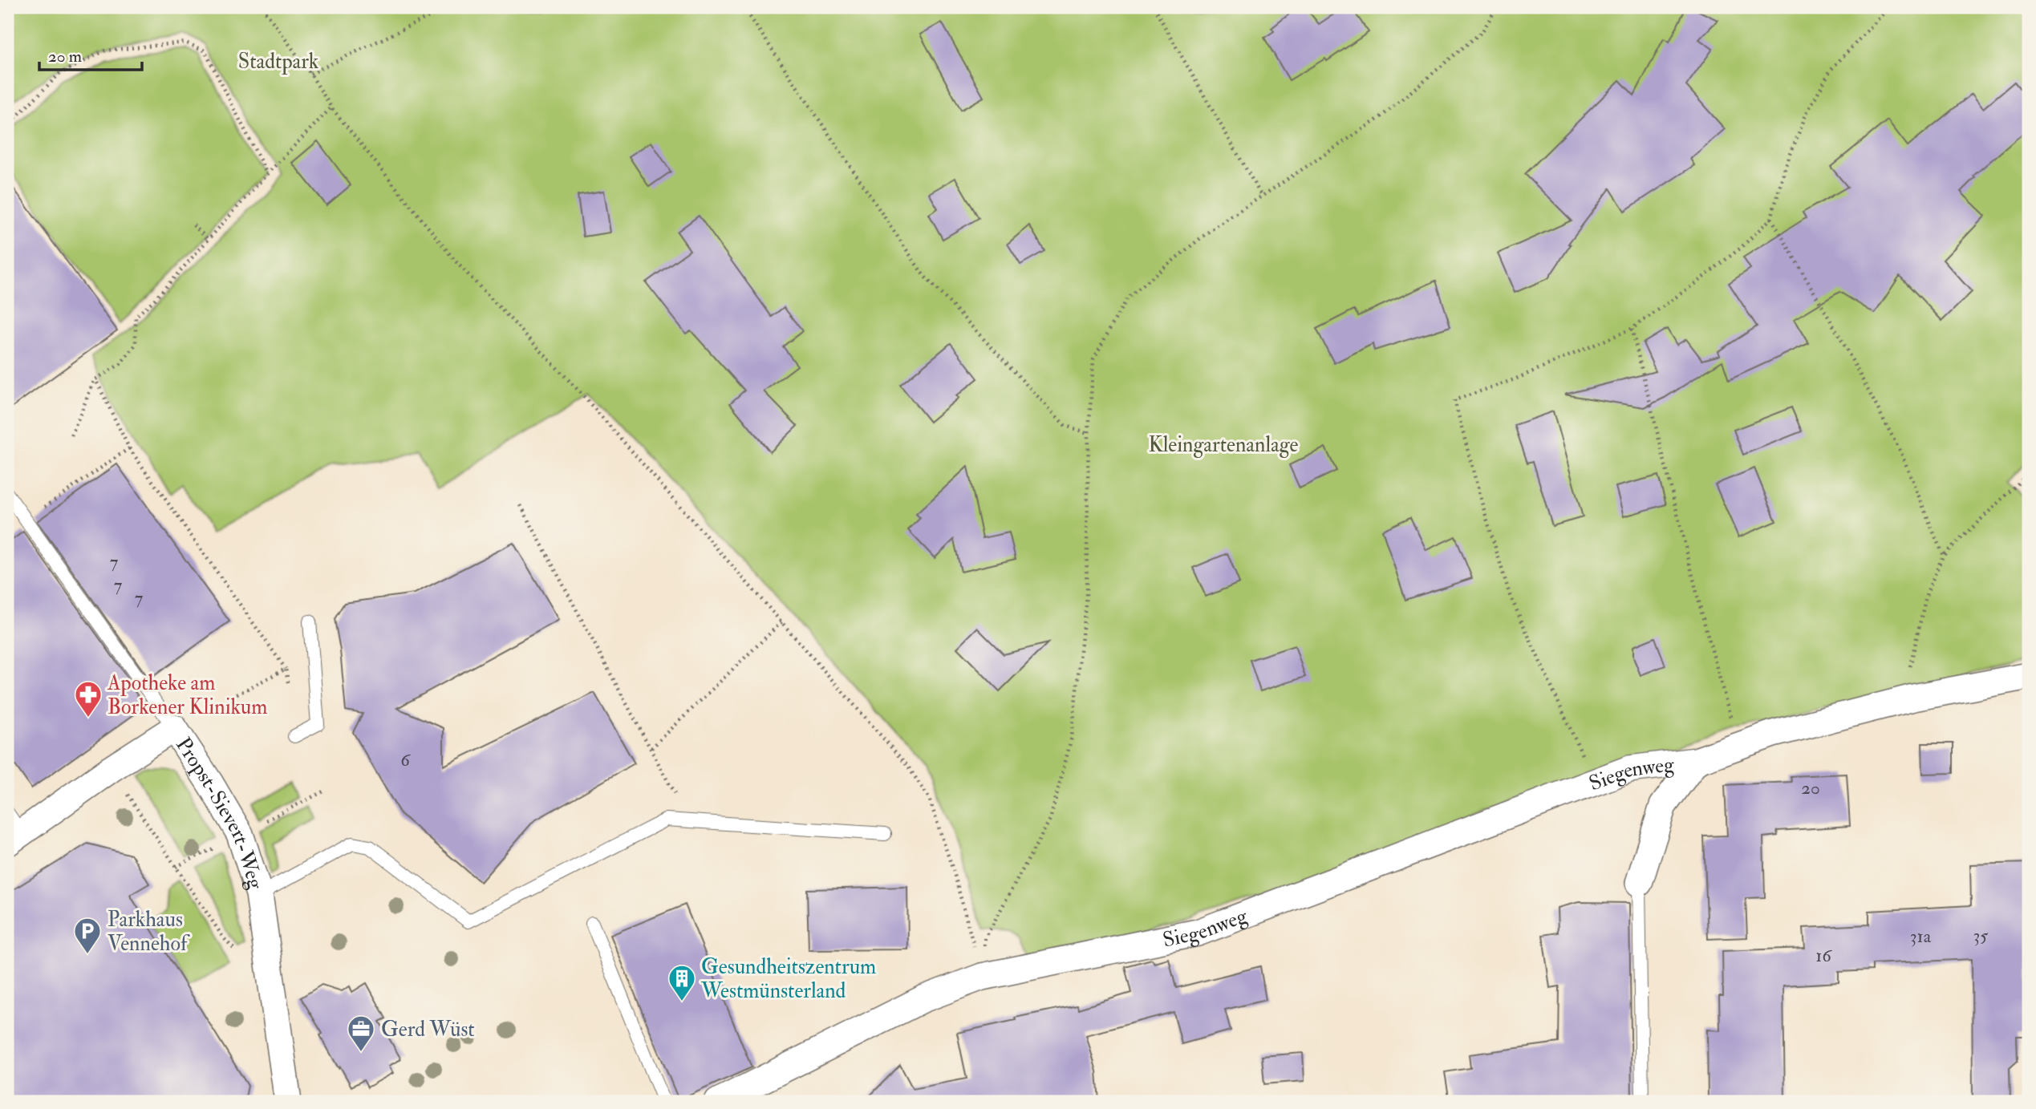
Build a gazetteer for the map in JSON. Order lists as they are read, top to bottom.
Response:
{
  "streets": {
    "street": ["Siegenweg", "Propst-Sievert-Weg"]
  },
  "parks": ["Stadtpark", "Kleingartenanlage"],
  "places": {
    "pharmacy": ["Apotheke am Borkener Klinikum"],
    "parking": ["Parkhaus Vennehof"],
    "building": ["Gesundheitszentrum Westmünsterland"],
    "office": ["Gerd Wüst"]
  },
  "house_numbers": [
    "7",
    "7",
    "7",
    "6",
    "20",
    "35",
    "31a",
    "16"
  ],
  "scale_bar": "20 m"
}
